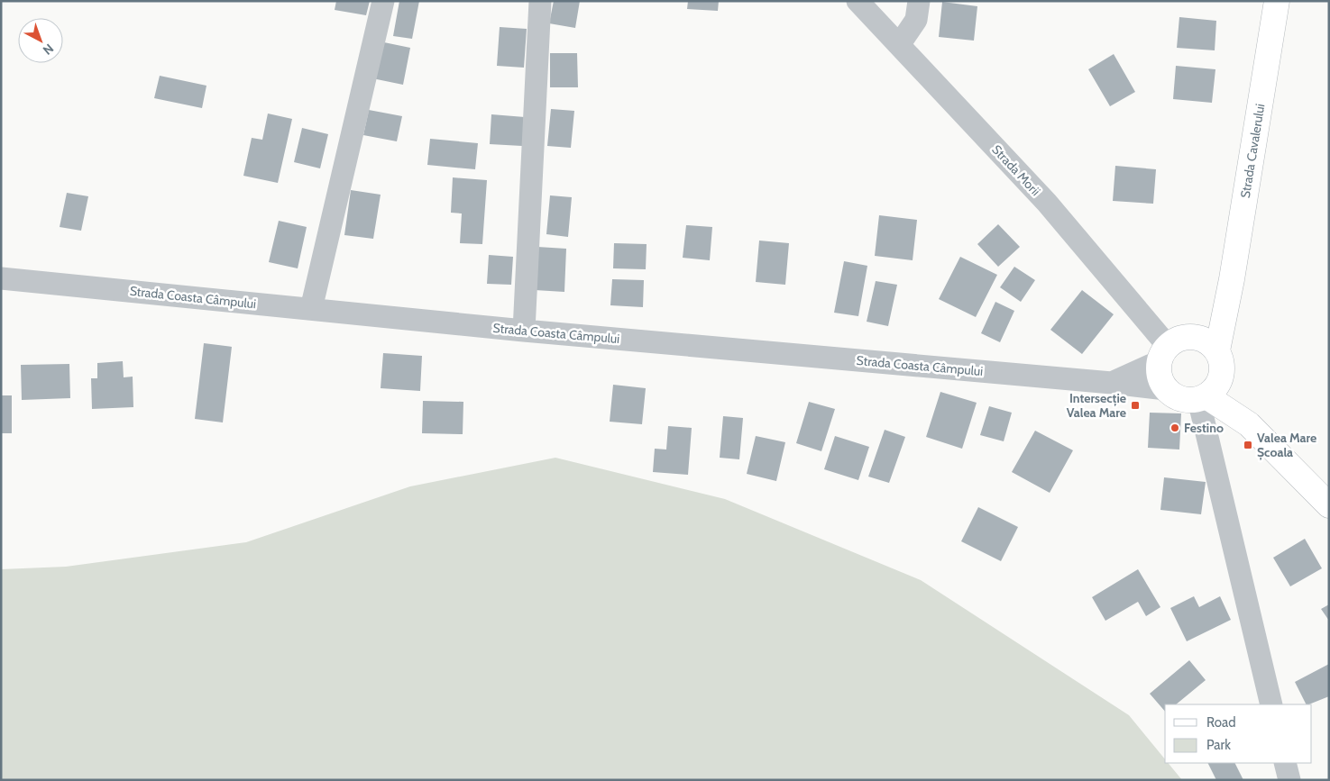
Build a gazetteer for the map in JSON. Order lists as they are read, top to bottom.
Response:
{
  "streets": {
    "main road": ["Strada Cavalerului"],
    "street": ["Strada Morii", "Strada Coasta Câmpului"]
  },
  "crossings": [
    ["Strada Cavalerului", "Strada Morii"],
    ["Strada Cavalerului", "Strada Coasta Câmpului"],
    ["Strada Morii", "Strada Coasta Câmpului"]
  ],
  "places": {
    "transit": ["Intersecție Valea Mare", "Valea Mare Școala"],
    "other": ["Festino"]
  },
  "legend": ["Road", "Park"],
  "north": "bottom right"
}
